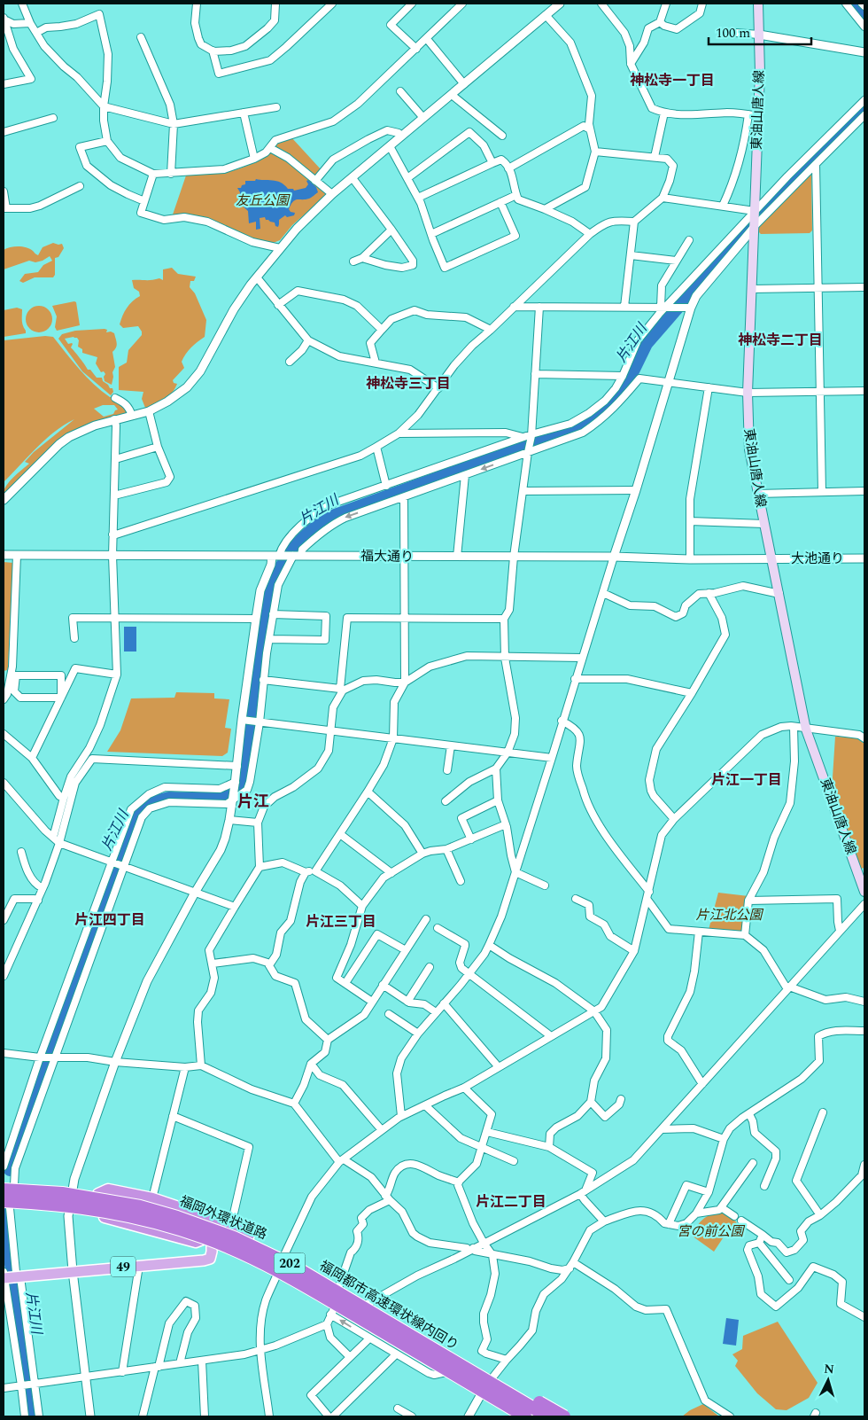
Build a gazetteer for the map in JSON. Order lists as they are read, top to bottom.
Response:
{
  "streets": {
    "highway": ["福岡外環状道路", "202", "福岡都市高速環状線内回り"],
    "main road": ["東油山唐人線", "49"],
    "street": ["福大通り", "大池通り"]
  },
  "crossings": [
    ["東油山唐人線", "福大通り"],
    ["東油山唐人線", "大池通り"],
    ["福大通り", "大池通り"],
    ["福岡外環状道路", "49"],
    ["福岡外環状道路", "福岡都市高速環状線内回り"]
  ],
  "districts": [
    "神松寺一丁目",
    "神松寺二丁目",
    "神松寺三丁目",
    "片江一丁目",
    "片江",
    "片江四丁目",
    "片江三丁目",
    "片江二丁目"
  ],
  "water": ["片江川"],
  "parks": ["友丘公園", "片江北公園", "宮の前公園"],
  "scale_bar": "100 m",
  "north": "top"
}
